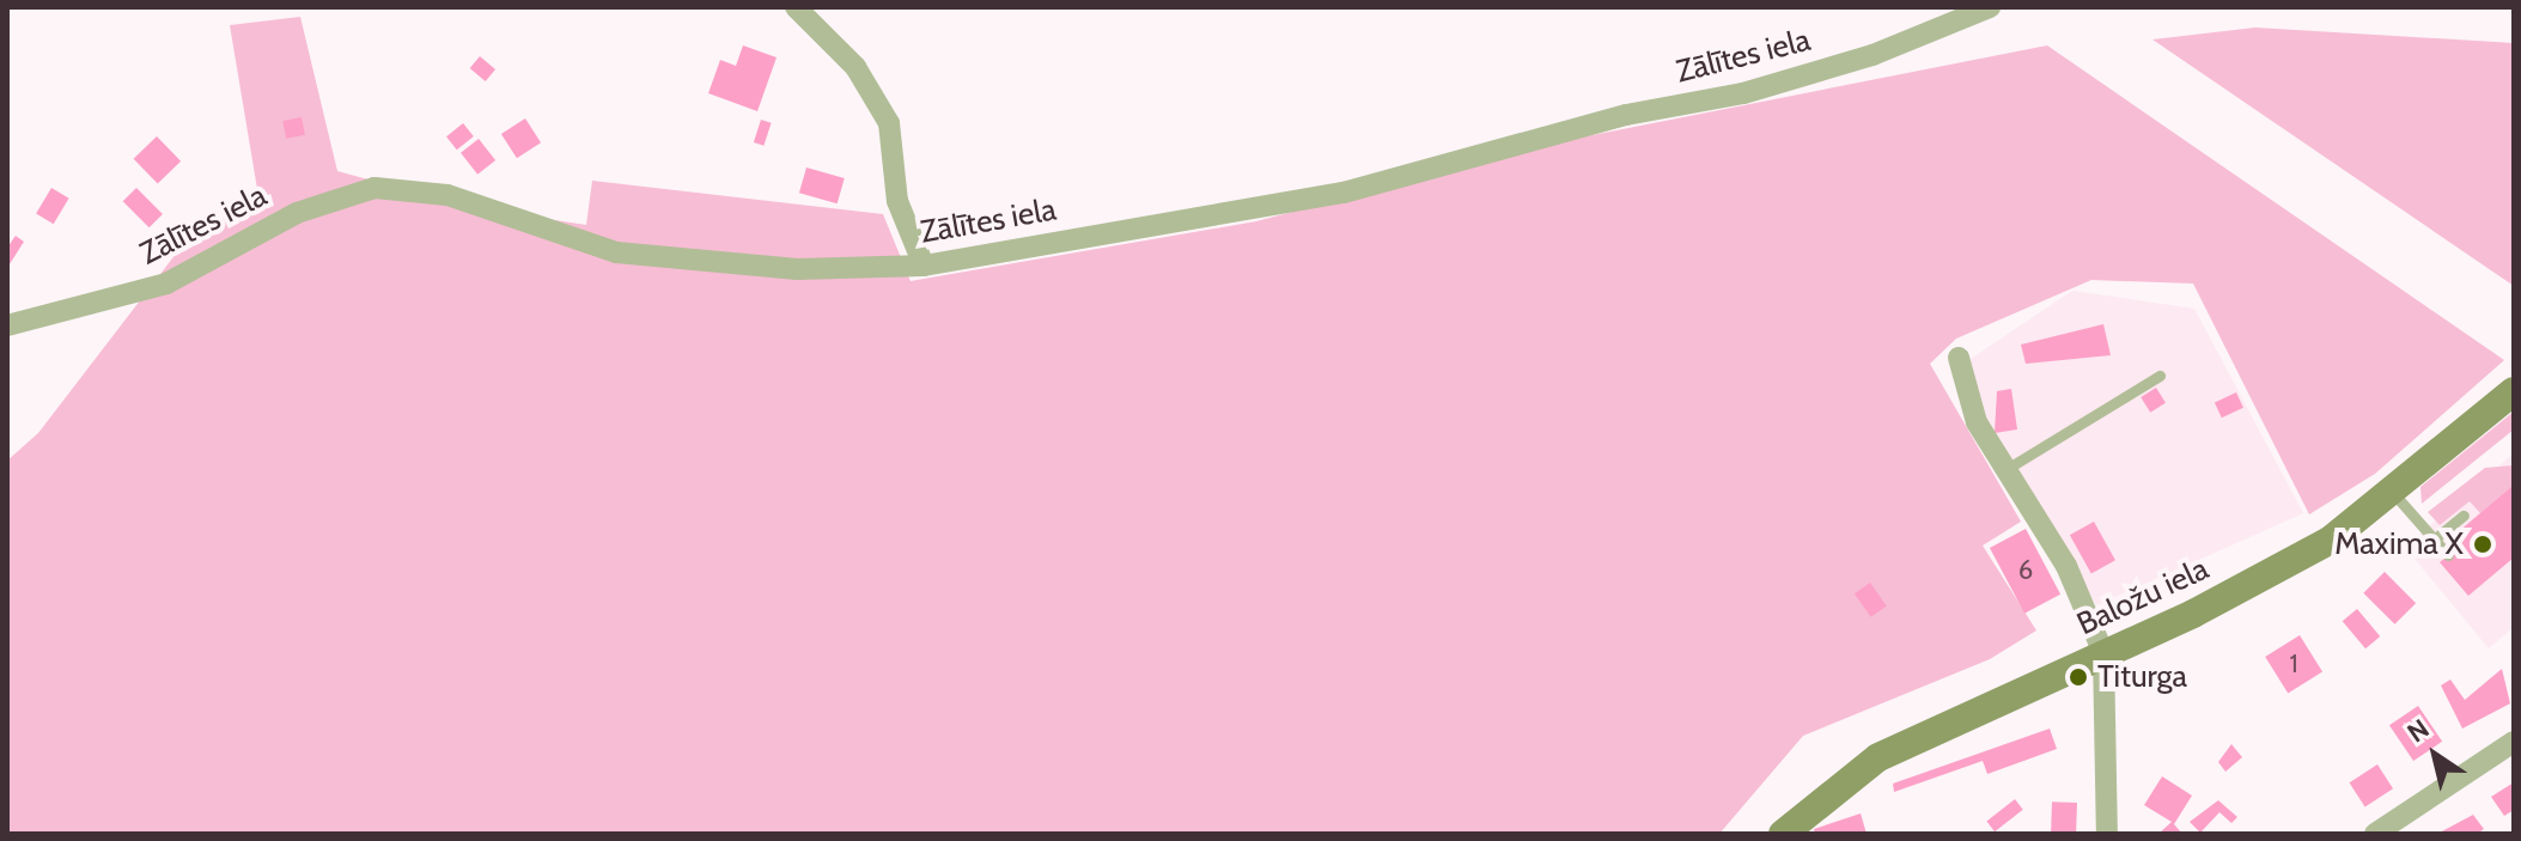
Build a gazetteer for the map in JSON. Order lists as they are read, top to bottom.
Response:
{
  "streets": {
    "main road": ["Baložu iela"],
    "street": ["Zālītes iela"]
  },
  "places": ["Maxima X", "Titurga"],
  "house_numbers": ["6", "1"],
  "north": "top left"
}
